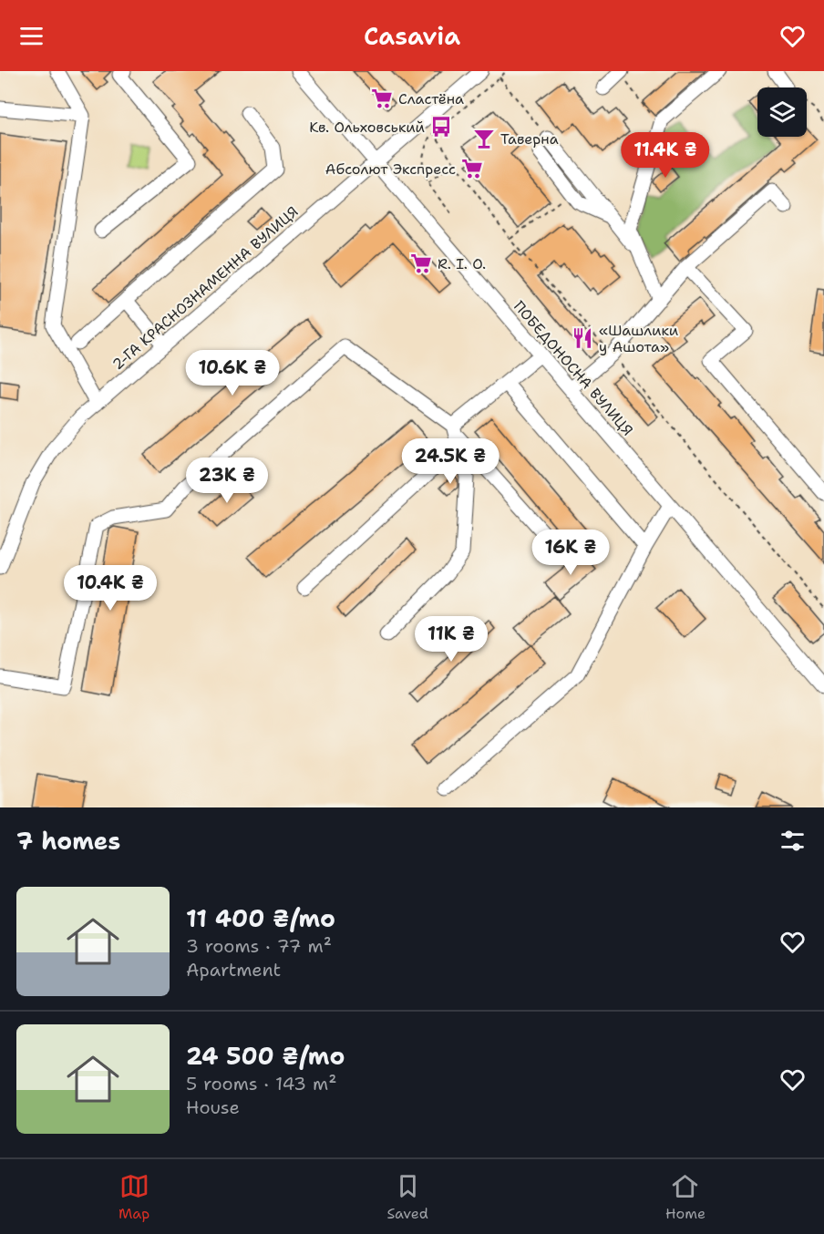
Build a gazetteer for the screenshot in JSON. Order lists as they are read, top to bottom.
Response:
{
  "streets": {
    "street": ["2-ГА КРАСНОЗНАМЕННА ВУЛИЦЯ", "ПОБЕДОНОСНА ВУЛИЦЯ"]
  },
  "crossings": [
    ["2-ГА КРАСНОЗНАМЕННА ВУЛИЦЯ", "ПОБЕДОНОСНА ВУЛИЦЯ"]
  ],
  "places": {
    "supermarket": ["Сластёна", "Абсолют Экспресс", "R. I. O."],
    "bus stop": ["Кв. Ольховський"],
    "bar": ["Таверна"],
    "restaurant": ["«Шашлики у Ашота»"]
  },
  "page": {
    "header": "Casavia",
    "price": [
      "11.4K ₴",
      "10.6K ₴",
      "24.5K ₴",
      "23K ₴",
      "16K ₴",
      "10.4K ₴",
      "11K ₴"
    ],
    "heading": "7 homes",
    "list": [
      {
        "name": "11 400 ₴/mo",
        "note": "3 rooms · 77 m² · Apartment"
      },
      {
        "name": "24 500 ₴/mo",
        "note": "5 rooms · 143 m² · House"
      }
    ],
    "tabs": ["Map", "Saved", "Home"]
  }
}
